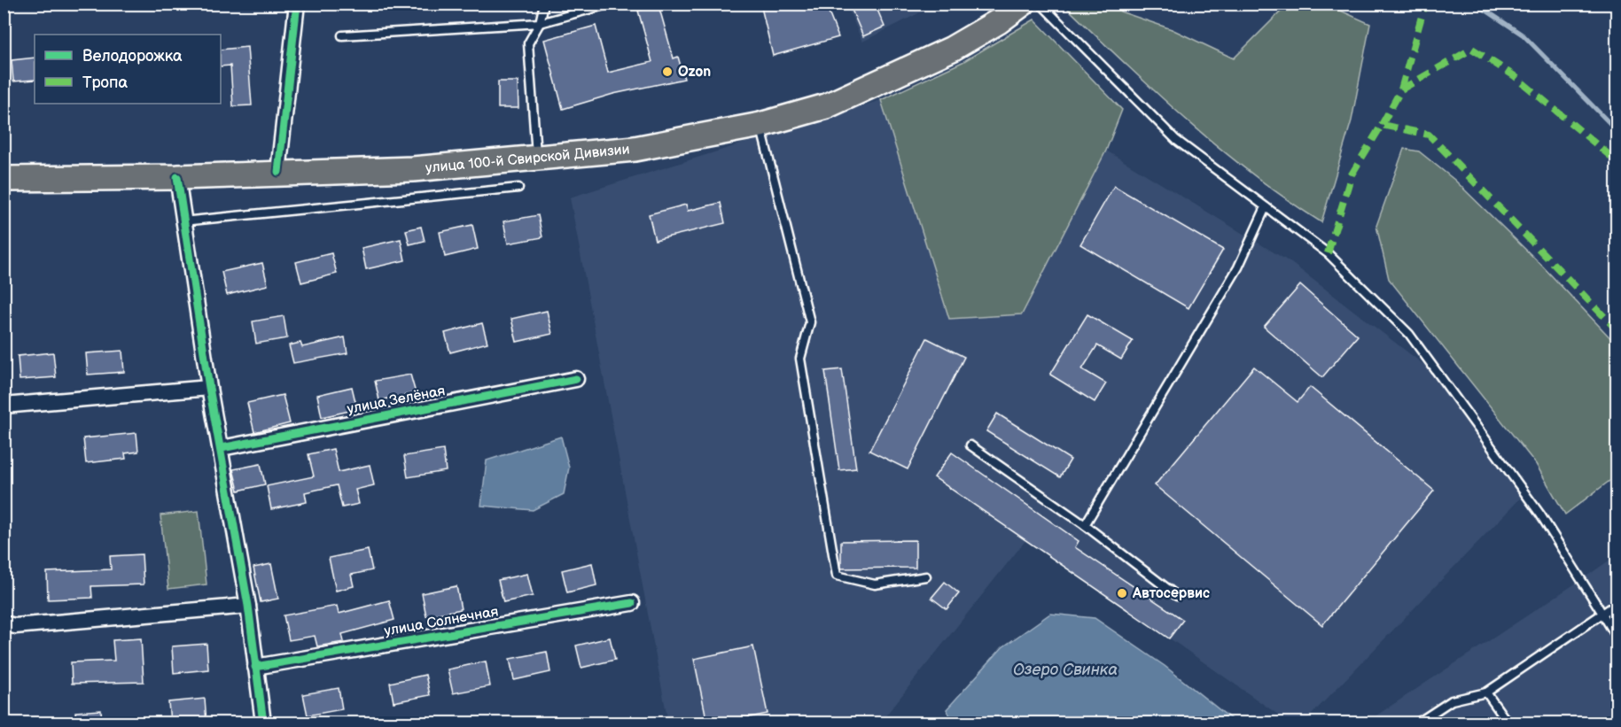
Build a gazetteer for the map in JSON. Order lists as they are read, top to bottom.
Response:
{
  "streets": {
    "main road": ["улица 100-й Свирской Дивизии"],
    "street": ["улица Зелёная", "улица Солнечная"]
  },
  "water": ["Озеро Свинка"],
  "places": ["Ozon", "Автосервис"],
  "legend": ["Велодорожка", "Тропа"]
}
